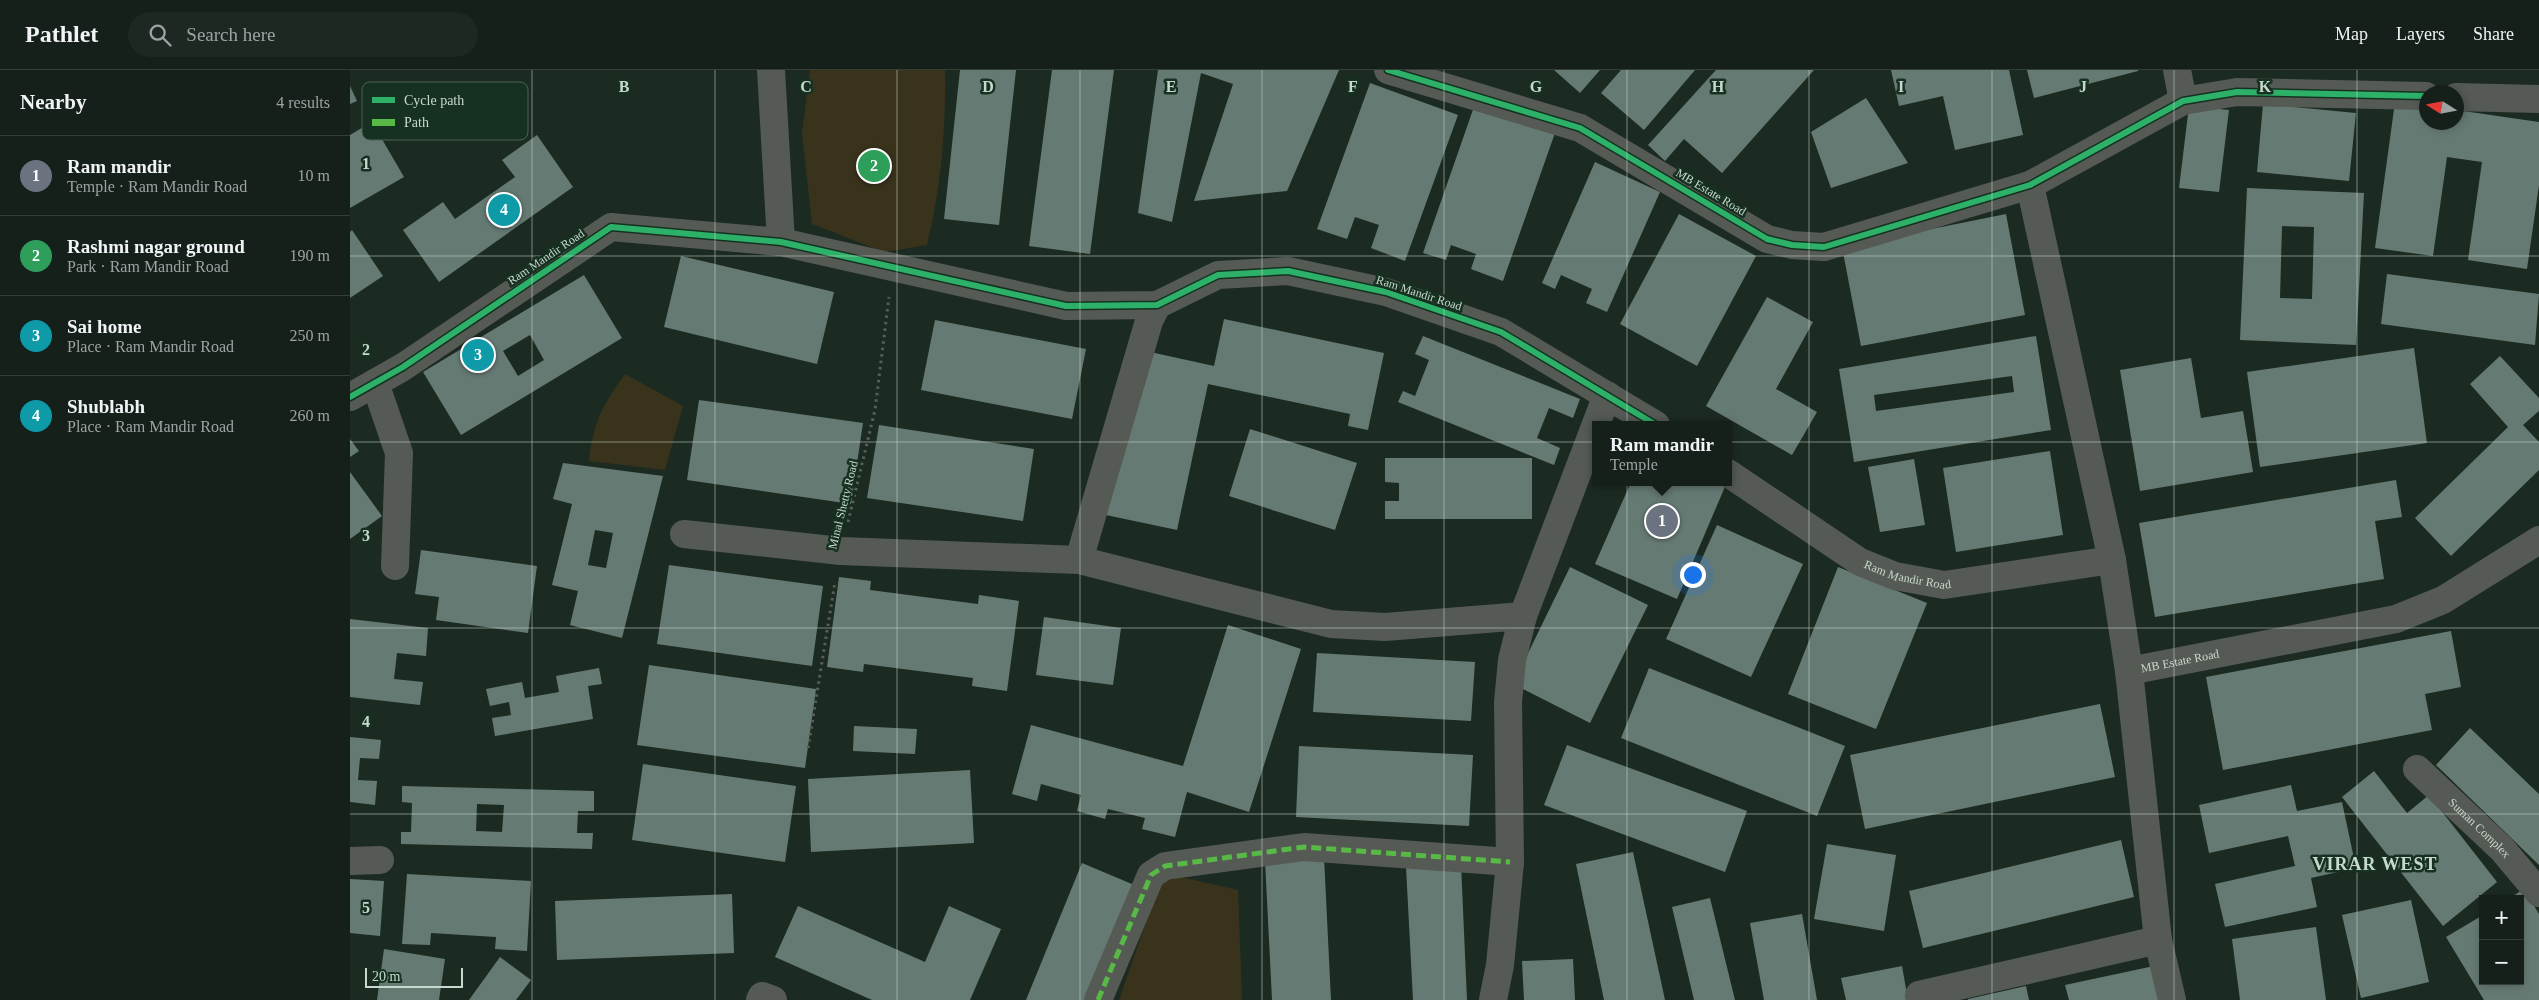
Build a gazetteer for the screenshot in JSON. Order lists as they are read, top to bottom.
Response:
{
  "streets": {
    "street": ["MB Estate Road", "Ram Mandir Road", "Suman Complex"],
    "path": ["Minal Shetty Road"]
  },
  "crossings": [
    ["Ram Mandir Road", "Minal Shetty Road"]
  ],
  "districts": ["VIRAR WEST"],
  "legend": ["Cycle path", "Path"],
  "scale_bar": "20 m",
  "north": "left",
  "page": {
    "header": "Pathlet",
    "search": "Search here",
    "nav": ["Map", "Layers", "Share"],
    "heading": ["Nearby", "4 results"],
    "list": [
      {
        "mark": "1",
        "name": "Ram mandir",
        "note": "Temple · Ram Mandir Road",
        "value": "10 m"
      },
      {
        "mark": "2",
        "name": "Rashmi nagar ground",
        "note": "Park · Ram Mandir Road",
        "value": "190 m"
      },
      {
        "mark": "3",
        "name": "Sai home",
        "note": "Place · Ram Mandir Road",
        "value": "250 m"
      },
      {
        "mark": "4",
        "name": "Shublabh",
        "note": "Place · Ram Mandir Road",
        "value": "260 m"
      }
    ],
    "pins": [
      "2",
      "4",
      "3",
      "1"
    ],
    "popup": ["Ram mandir", "Temple"],
    "map_buttons": ["+", "−"],
    "scale": "20 m"
  },
  "grid": {
    "columns": [
      "B",
      "C",
      "D",
      "E",
      "F",
      "G",
      "H",
      "I",
      "J",
      "K"
    ],
    "rows": [
      "1",
      "2",
      "3",
      "4",
      "5"
    ]
  }
}
